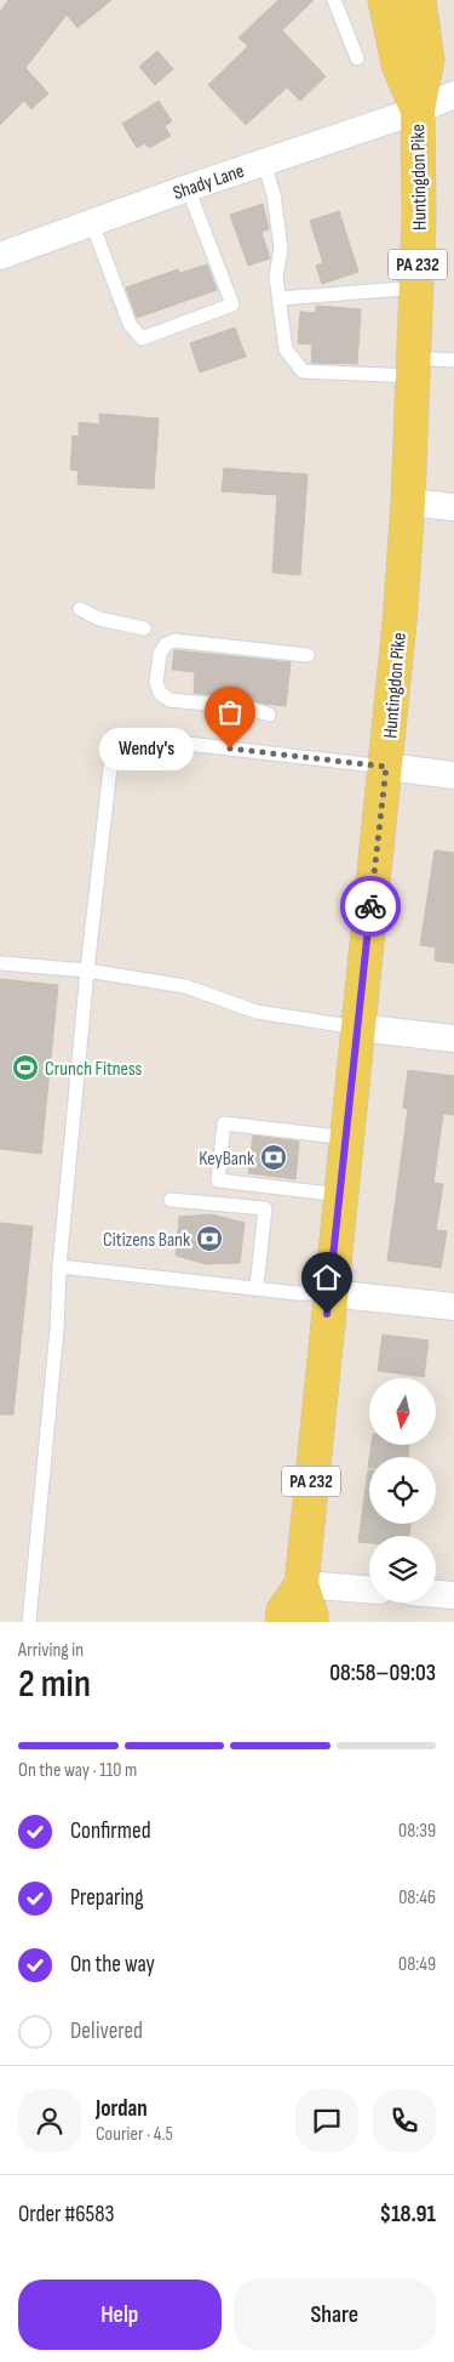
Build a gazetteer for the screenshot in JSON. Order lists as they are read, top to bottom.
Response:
{
  "streets": {
    "main road": ["Huntingdon Pike", "PA 232"],
    "street": ["Shady Lane"]
  },
  "crossings": [
    ["Huntingdon Pike", "Shady Lane"]
  ],
  "places": {
    "other": ["Wendy's"],
    "sports": ["Crunch Fitness"],
    "bank": ["KeyBank", "Citizens Bank"]
  },
  "north": "bottom",
  "page": {
    "bubble": "Wendy's",
    "heading": ["2 min", "Arriving in", "08:58–09:03"],
    "panel": [
      "Jordan",
      "Courier · 4.5",
      "Order #6583",
      "$18.91"
    ],
    "bar": "On the way · 110 m",
    "list": [
      ["Confirmed", "08:39"],
      ["Preparing", "08:46"],
      ["On the way", "08:49"],
      "Delivered"
    ],
    "buttons": ["Help", "Share"]
  }
}
